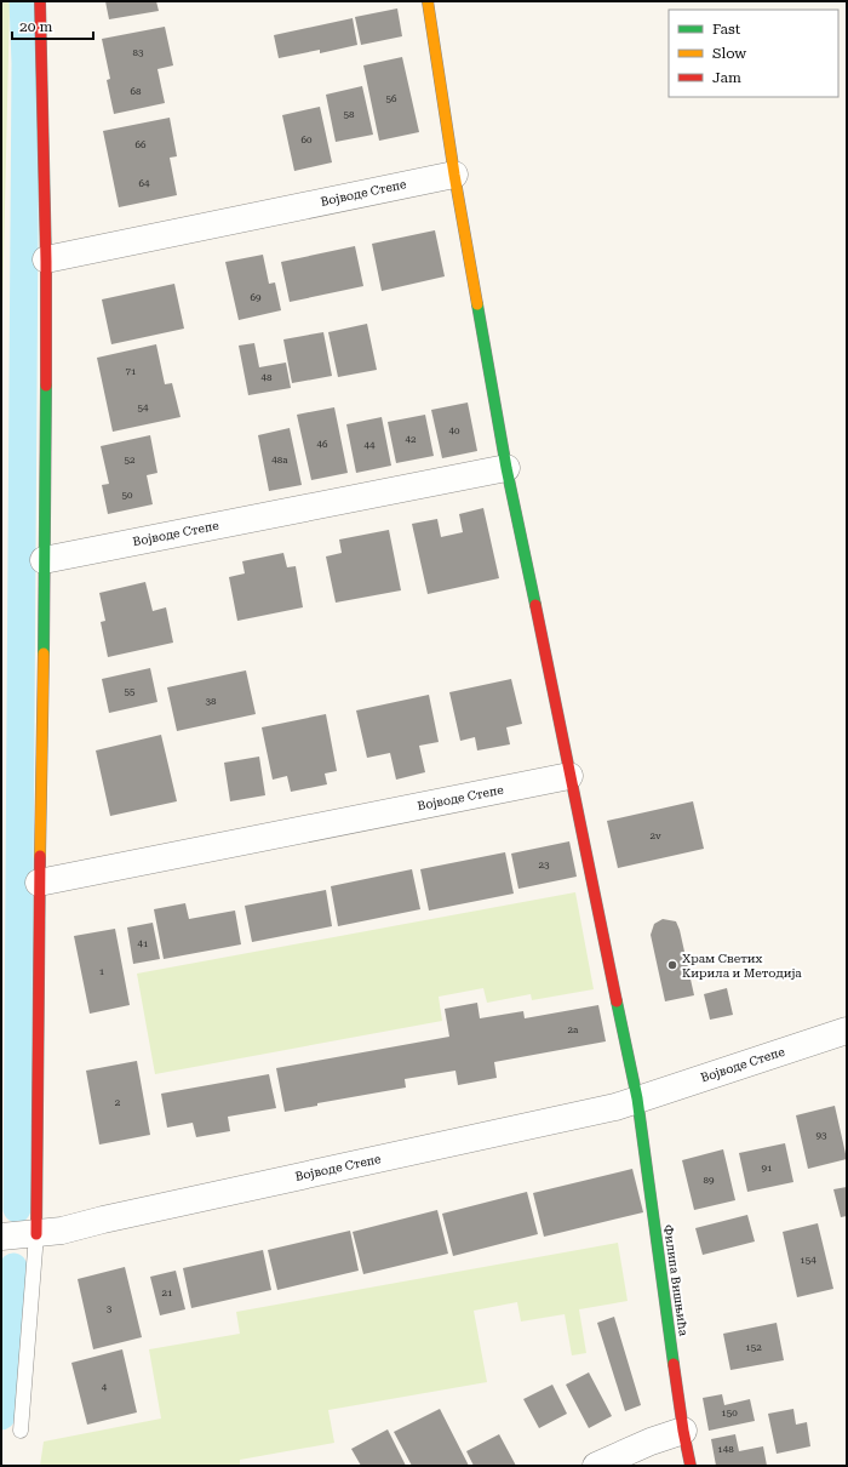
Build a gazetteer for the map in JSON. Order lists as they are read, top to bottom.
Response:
{
  "streets": {
    "street": ["Војводе Степе", "Филипа Вишњића"]
  },
  "crossings": [
    ["Војводе Степе", "Филипа Вишњића"]
  ],
  "places": ["Храм Светих Кирила и Методија"],
  "house_numbers": [
    "83",
    "68",
    "56",
    "58",
    "60",
    "66",
    "64",
    "69",
    "71",
    "48",
    "54",
    "40",
    "42",
    "46",
    "44",
    "52",
    "48a",
    "50",
    "55",
    "38",
    "2v",
    "23",
    "41",
    "1",
    "2a",
    "2",
    "93",
    "91",
    "89",
    "154",
    "21",
    "3",
    "152",
    "4",
    "150",
    "148"
  ],
  "legend": ["Fast", "Slow", "Jam"],
  "scale_bar": "20 m"
}
